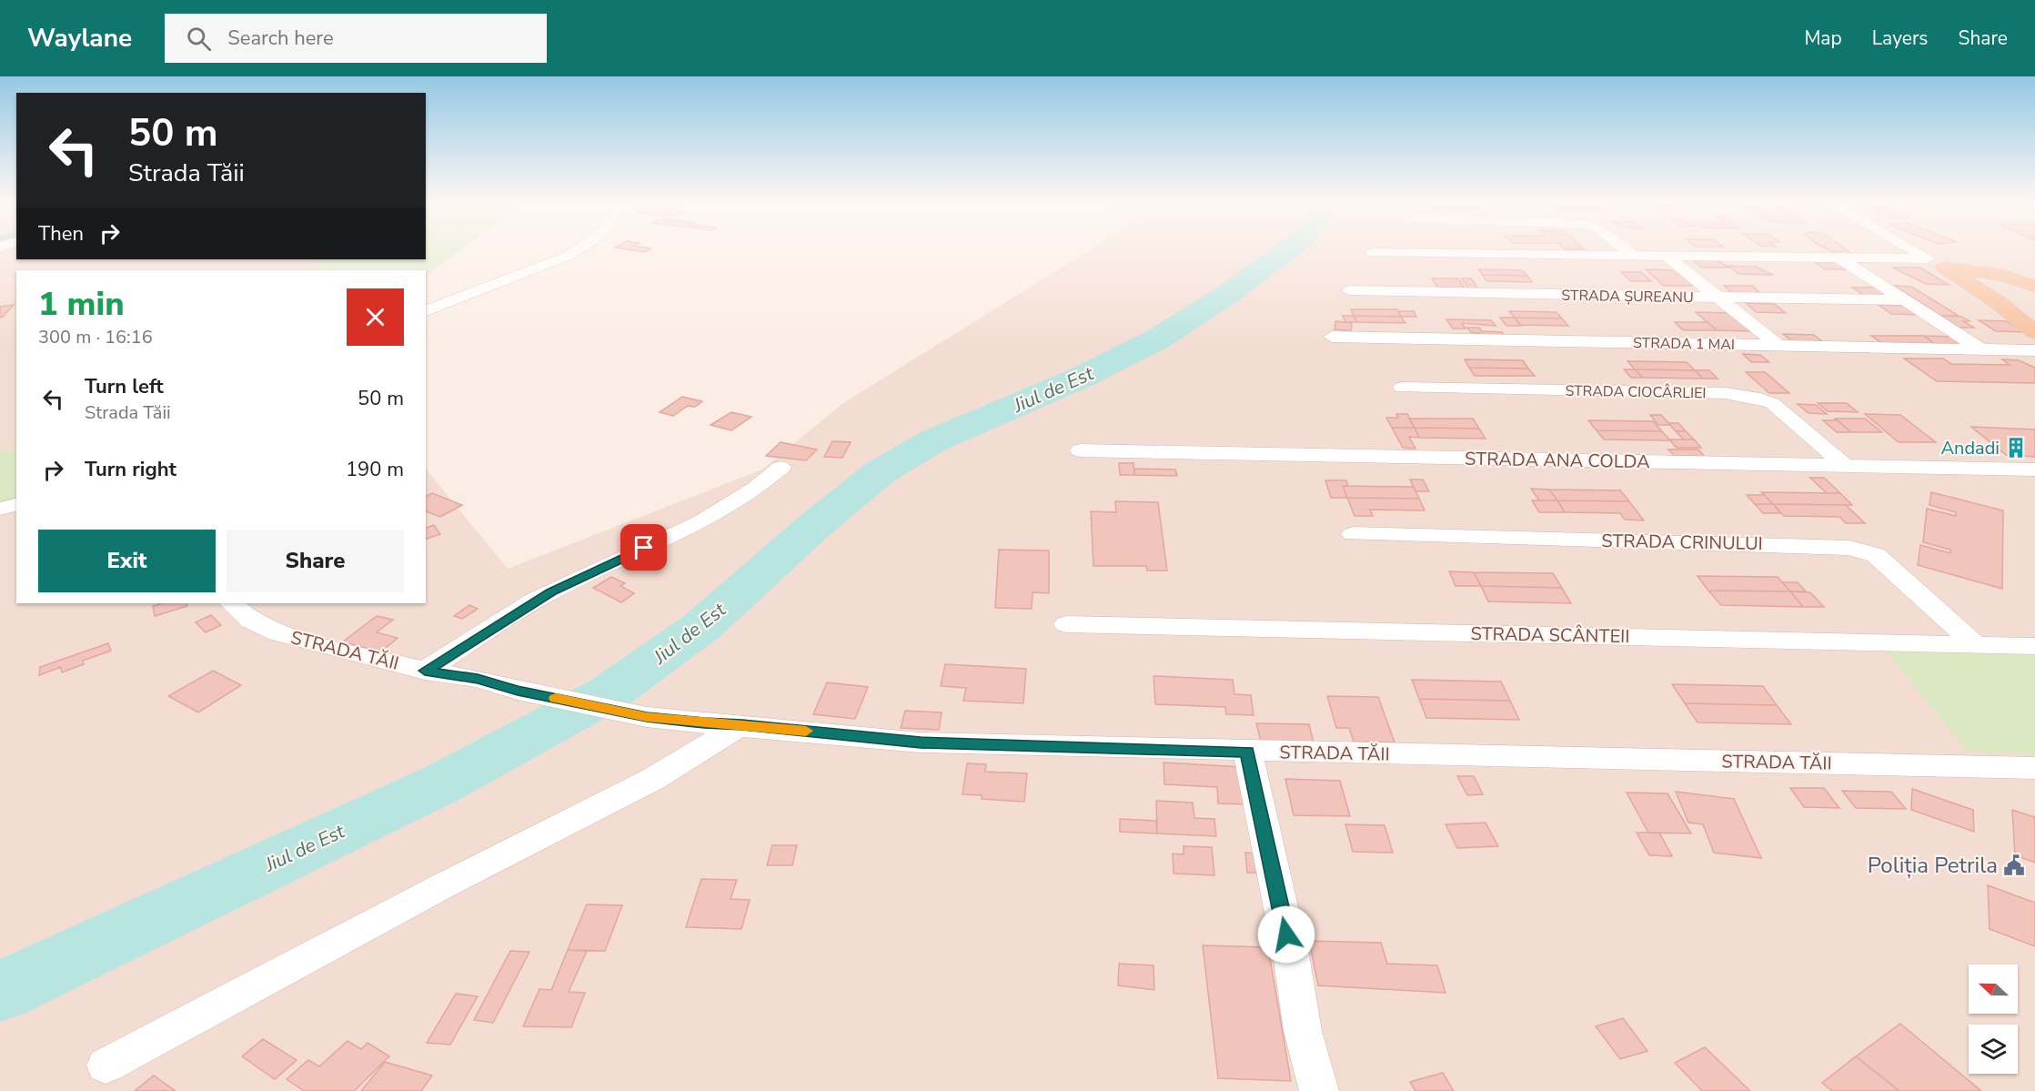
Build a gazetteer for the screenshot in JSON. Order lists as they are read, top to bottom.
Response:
{
  "streets": {
    "street": [
      "STRADA ȘUREANU",
      "STRADA 1 MAI",
      "STRADA CIOCÂRLIEI",
      "STRADA ANA COLDA",
      "STRADA CRINULUI",
      "STRADA SCÂNTEII",
      "STRADA TĂII"
    ]
  },
  "crossings": [
    ["STRADA CIOCÂRLIEI", "STRADA ANA COLDA"],
    ["STRADA CRINULUI", "STRADA SCÂNTEII"]
  ],
  "water": ["Jiul de Est"],
  "places": {
    "building": ["Andadi"],
    "public building": ["Poliția Petrila"]
  },
  "north": "left",
  "page": {
    "header": "Waylane",
    "search": "Search here",
    "nav": ["Map", "Layers", "Share"],
    "turn": ["50 m", "Strada Tăii"],
    "then": "Then",
    "heading": ["1 min", "300 m · 16:16"],
    "list": [
      {
        "name": "Turn left",
        "note": "Strada Tăii",
        "value": "50 m"
      },
      {
        "name": "Turn right",
        "value": "190 m"
      }
    ],
    "buttons": ["Exit", "Share"]
  }
}
